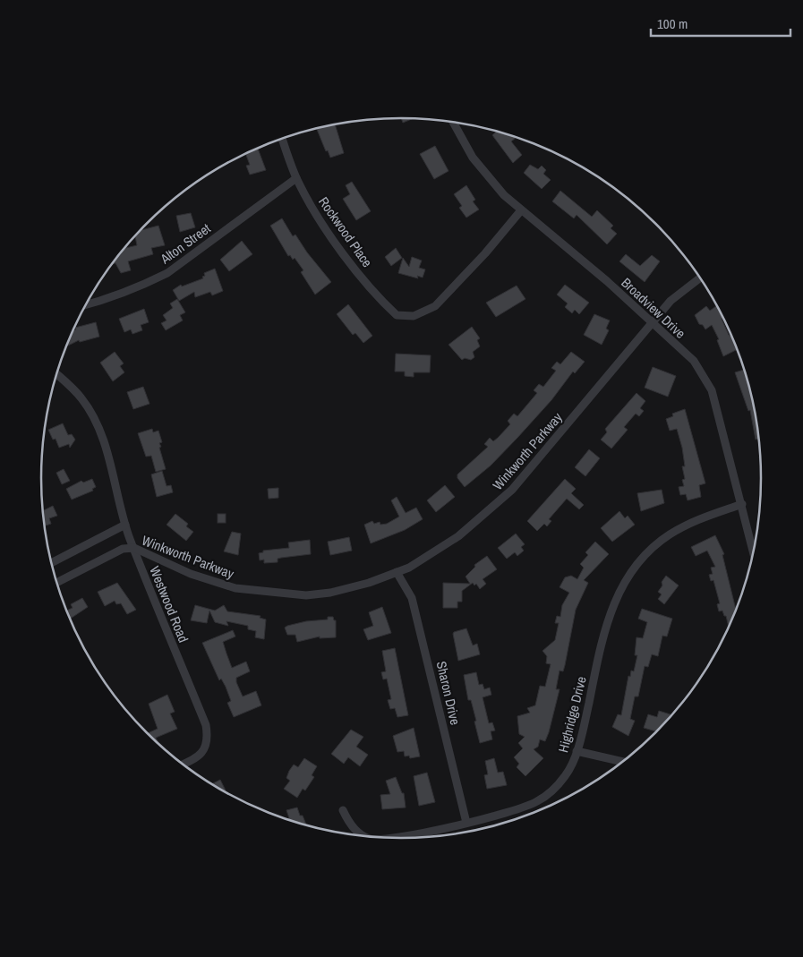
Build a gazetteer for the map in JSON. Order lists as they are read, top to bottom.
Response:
{
  "streets": {
    "street": [
      "Rockwood Place",
      "Alton Street",
      "Broadview Drive",
      "Winkworth Parkway",
      "Westwood Road",
      "Sharon Drive",
      "Highridge Drive"
    ]
  },
  "crossings": [
    ["Rockwood Place", "Alton Street"],
    ["Rockwood Place", "Broadview Drive"],
    ["Broadview Drive", "Winkworth Parkway"],
    ["Broadview Drive", "Highridge Drive"],
    ["Winkworth Parkway", "Westwood Road"],
    ["Winkworth Parkway", "Sharon Drive"],
    ["Sharon Drive", "Highridge Drive"]
  ],
  "scale_bar": "100 m"
}
